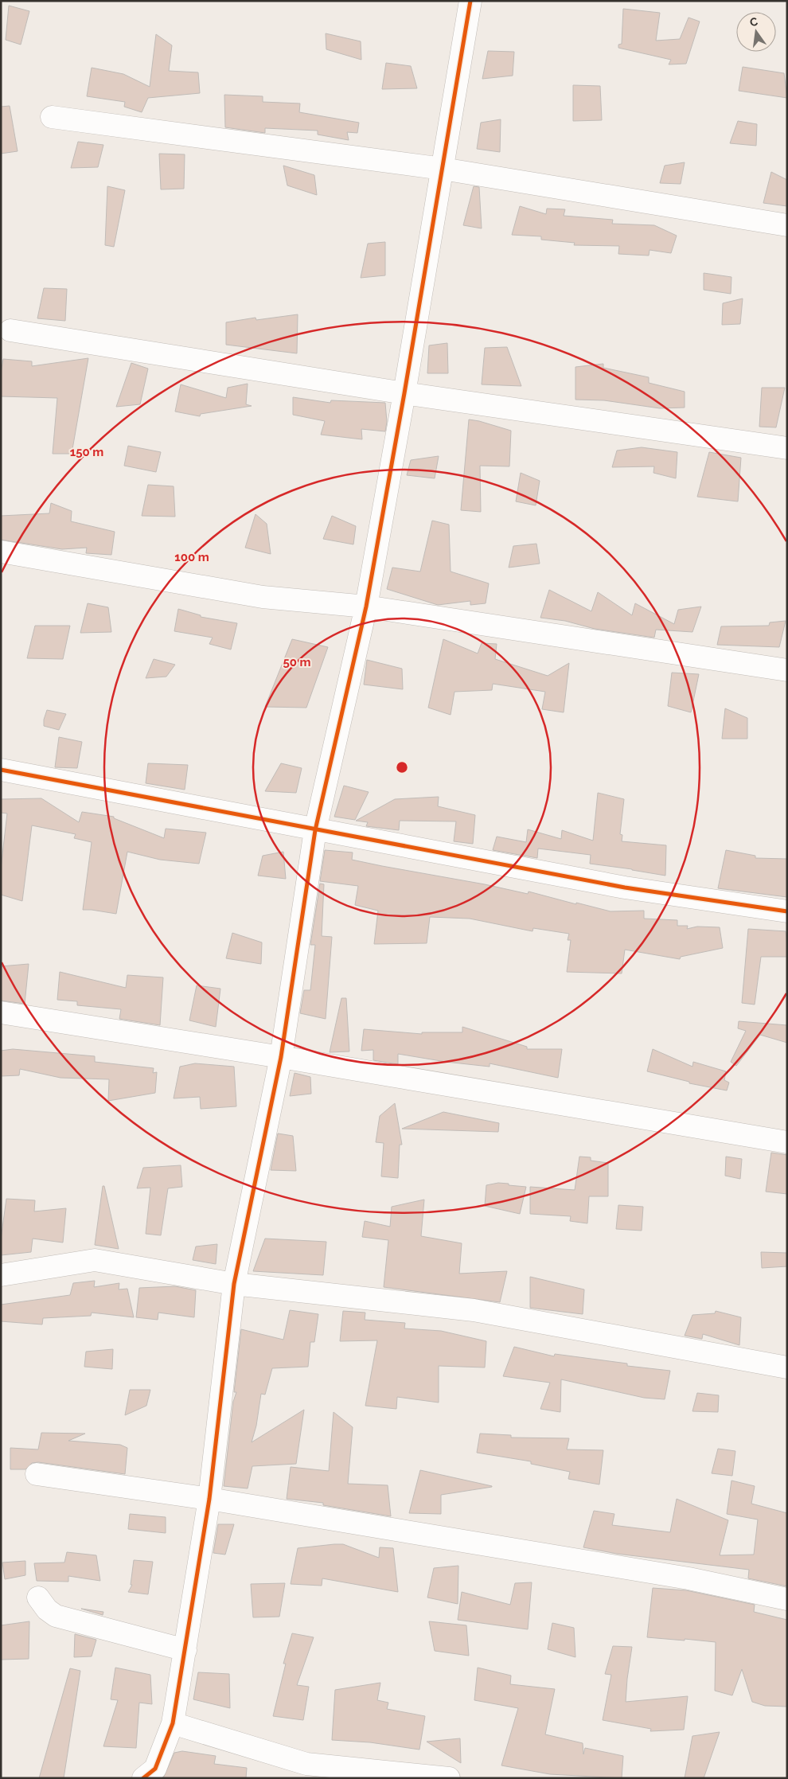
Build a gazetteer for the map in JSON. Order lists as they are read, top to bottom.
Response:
{
  "north": "top",
  "rings": ["150 m", "100 m", "50 m"]
}
